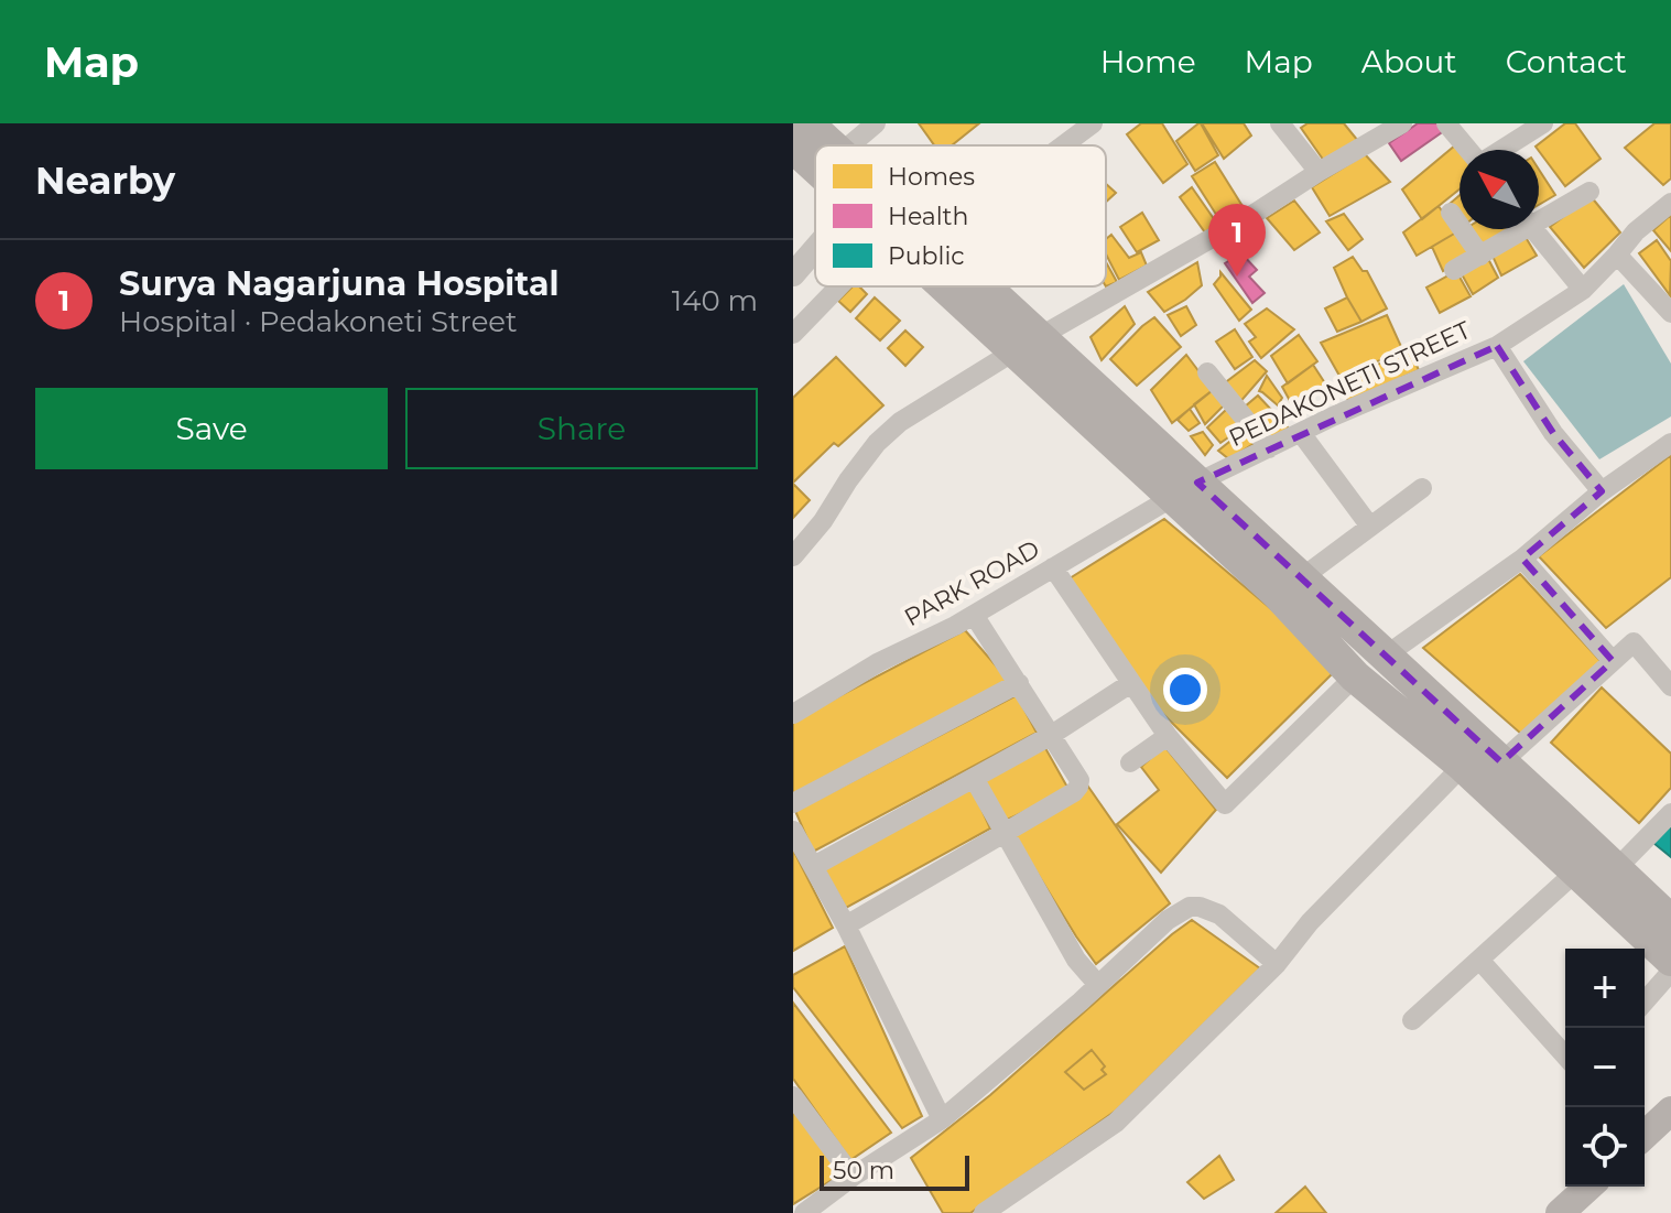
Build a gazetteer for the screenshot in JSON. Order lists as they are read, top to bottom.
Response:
{
  "streets": {
    "street": ["PEDAKONETI STREET", "PARK ROAD"]
  },
  "crossings": [
    ["PEDAKONETI STREET", "PARK ROAD"]
  ],
  "legend": ["Homes", "Health", "Public"],
  "scale_bar": "50 m",
  "north": "top left",
  "page": {
    "header": "Map",
    "nav": [
      "Home",
      "Map",
      "About",
      "Contact"
    ],
    "heading": "Nearby",
    "pins": "1",
    "list": [
      {
        "mark": "1",
        "name": "Surya Nagarjuna Hospital",
        "note": "Hospital · Pedakoneti Street",
        "value": "140 m"
      }
    ],
    "buttons": ["Save", "Share"],
    "map_buttons": ["+", "−"],
    "scale": "50 m"
  }
}
